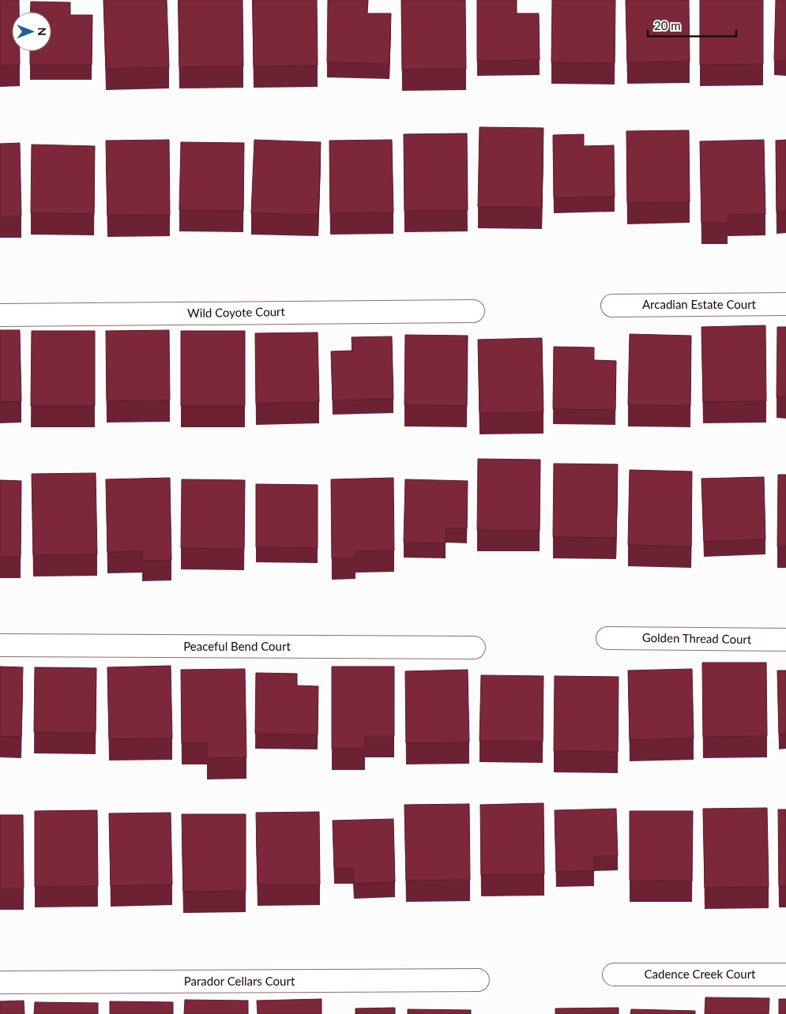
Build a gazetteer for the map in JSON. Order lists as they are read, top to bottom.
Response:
{
  "streets": {
    "street": [
      "Arcadian Estate Court",
      "Wild Coyote Court",
      "Golden Thread Court",
      "Peaceful Bend Court",
      "Cadence Creek Court",
      "Parador Cellars Court"
    ]
  },
  "scale_bar": "20 m",
  "north": "right"
}
